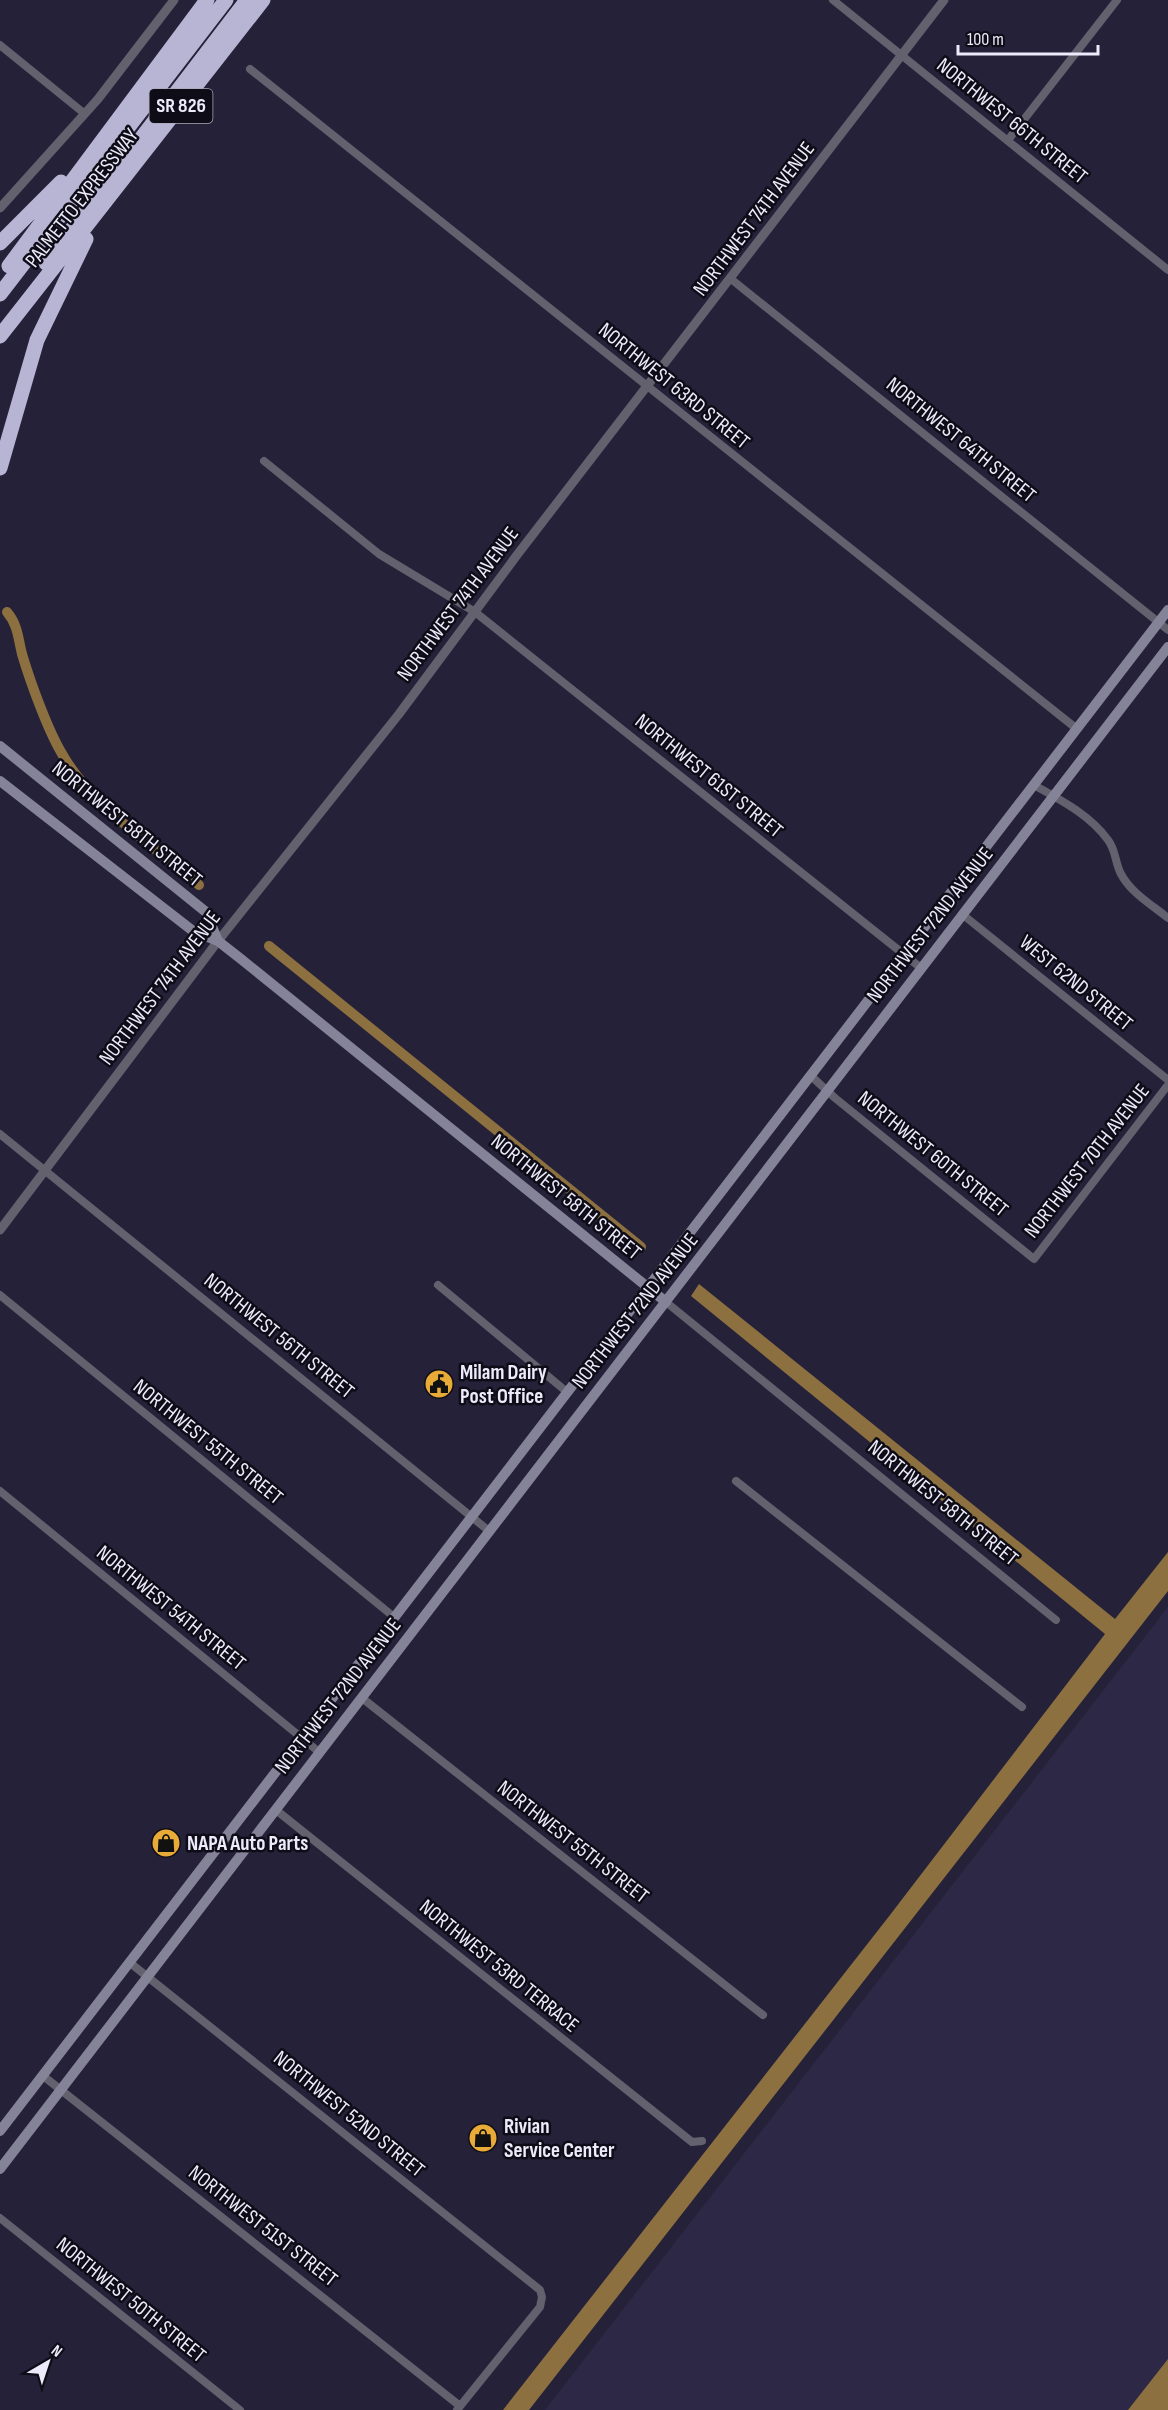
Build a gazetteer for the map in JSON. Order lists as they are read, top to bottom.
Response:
{
  "streets": {
    "highway": ["SR 826", "PALMETTO EXPRESSWAY"],
    "main road": ["NORTHWEST 58TH STREET", "NORTHWEST 72ND AVENUE"],
    "street": [
      "NORTHWEST 66TH STREET",
      "NORTHWEST 74TH AVENUE",
      "NORTHWEST 63RD STREET",
      "NORTHWEST 64TH STREET",
      "NORTHWEST 61ST STREET",
      "WEST 62ND STREET",
      "NORTHWEST 60TH STREET",
      "NORTHWEST 70TH AVENUE",
      "NORTHWEST 56TH STREET",
      "NORTHWEST 55TH STREET",
      "NORTHWEST 54TH STREET",
      "NORTHWEST 53RD TERRACE",
      "NORTHWEST 52ND STREET",
      "NORTHWEST 51ST STREET",
      "NORTHWEST 50TH STREET"
    ]
  },
  "crossings": [
    ["NORTHWEST 66TH STREET", "NORTHWEST 74TH AVENUE"],
    ["NORTHWEST 74TH AVENUE", "NORTHWEST 63RD STREET"],
    ["NORTHWEST 74TH AVENUE", "NORTHWEST 64TH STREET"],
    ["NORTHWEST 74TH AVENUE", "NORTHWEST 61ST STREET"],
    ["NORTHWEST 74TH AVENUE", "NORTHWEST 58TH STREET"],
    ["NORTHWEST 74TH AVENUE", "NORTHWEST 56TH STREET"],
    ["NORTHWEST 63RD STREET", "NORTHWEST 72ND AVENUE"],
    ["NORTHWEST 64TH STREET", "NORTHWEST 72ND AVENUE"],
    ["NORTHWEST 61ST STREET", "NORTHWEST 72ND AVENUE"],
    ["NORTHWEST 58TH STREET", "NORTHWEST 72ND AVENUE"],
    ["NORTHWEST 72ND AVENUE", "WEST 62ND STREET"],
    ["NORTHWEST 72ND AVENUE", "NORTHWEST 60TH STREET"],
    ["NORTHWEST 72ND AVENUE", "NORTHWEST 56TH STREET"],
    ["NORTHWEST 72ND AVENUE", "NORTHWEST 55TH STREET"],
    ["NORTHWEST 72ND AVENUE", "NORTHWEST 54TH STREET"],
    ["NORTHWEST 72ND AVENUE", "NORTHWEST 53RD TERRACE"],
    ["NORTHWEST 72ND AVENUE", "NORTHWEST 52ND STREET"],
    ["NORTHWEST 72ND AVENUE", "NORTHWEST 51ST STREET"],
    ["NORTHWEST 60TH STREET", "NORTHWEST 70TH AVENUE"],
    ["NORTHWEST 52ND STREET", "NORTHWEST 51ST STREET"]
  ],
  "places": {
    "public building": ["Milam Dairy Post Office"],
    "shop": ["NAPA Auto Parts", "Rivian Service Center"]
  },
  "scale_bar": "100 m",
  "north": "top right"
}
